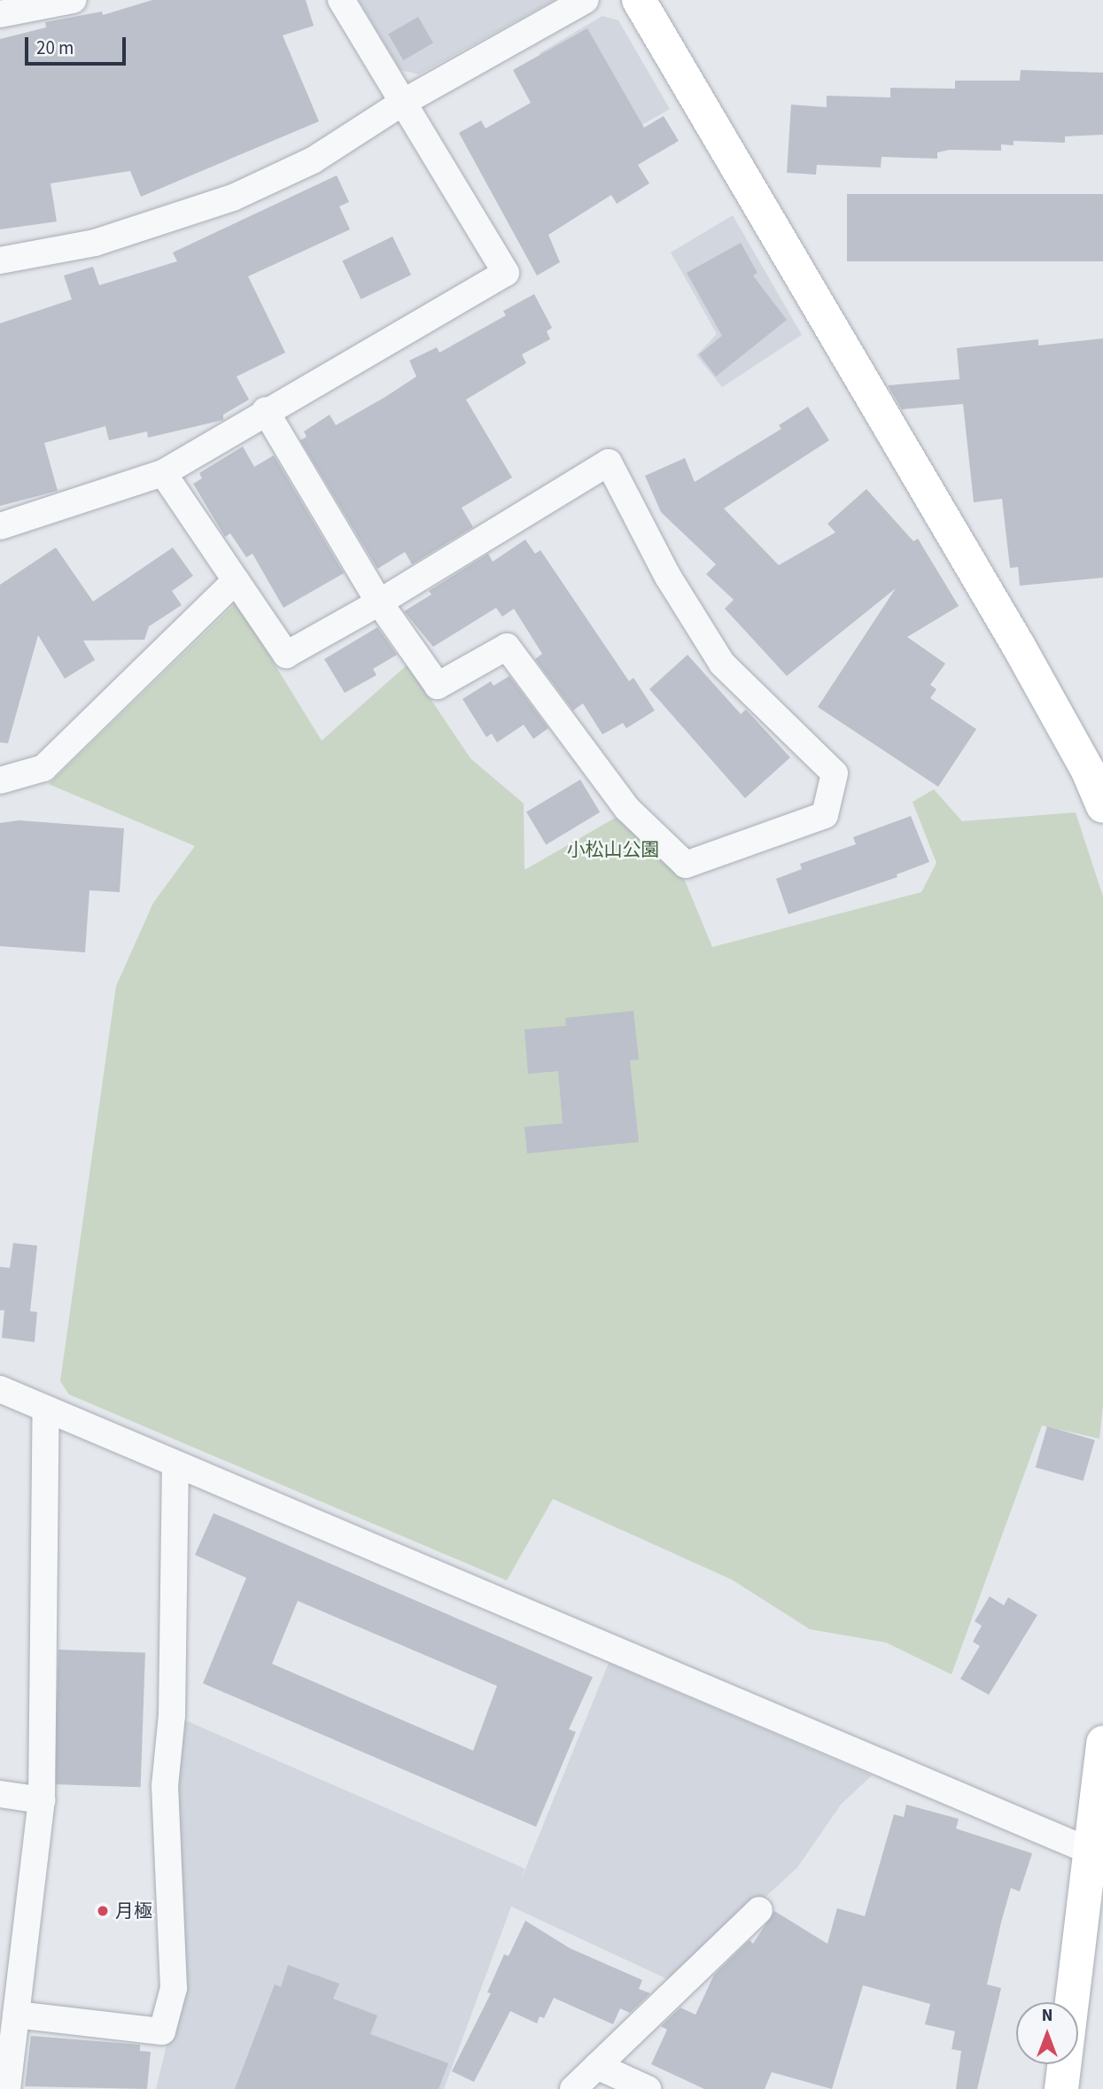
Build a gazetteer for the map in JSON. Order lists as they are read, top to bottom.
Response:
{
  "parks": ["小松山公園"],
  "places": ["月極"],
  "scale_bar": "20 m",
  "north": "top"
}
